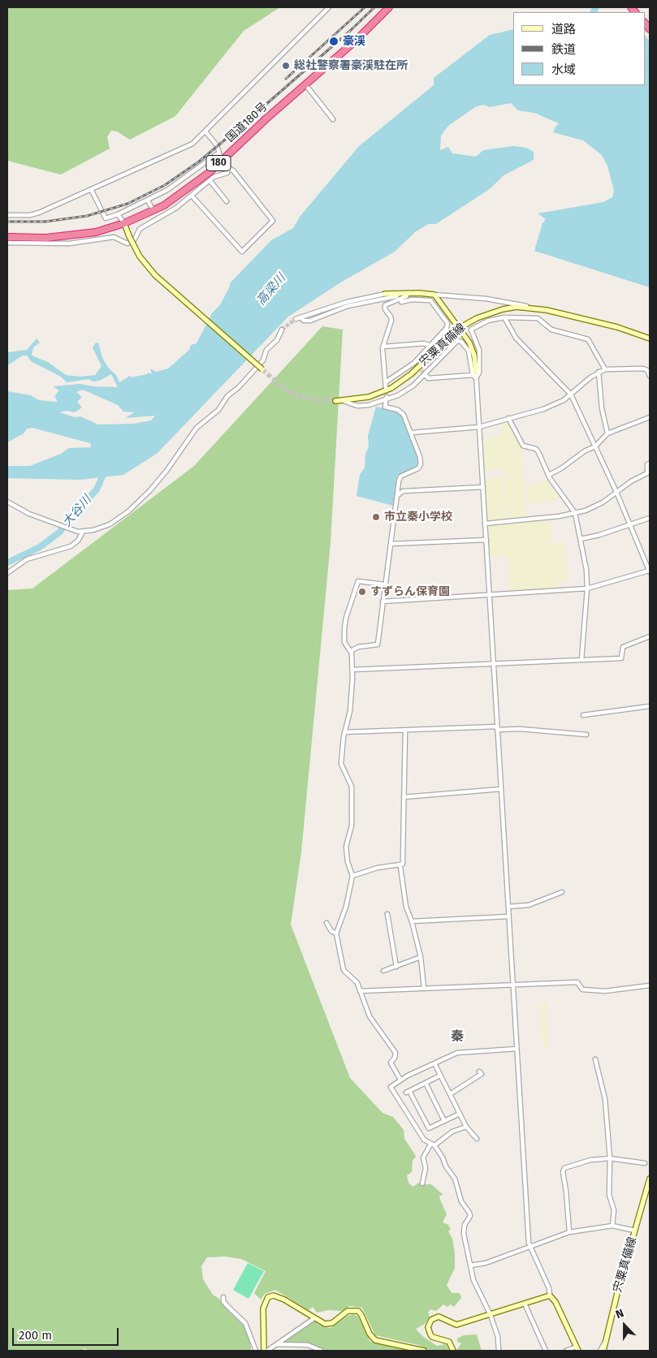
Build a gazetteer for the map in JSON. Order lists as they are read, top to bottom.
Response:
{
  "streets": {
    "highway": ["国道180号", "180"],
    "main road": ["宍粟真備線"]
  },
  "districts": ["秦"],
  "water": ["高梁川", "大谷川"],
  "places": [
    "豪渓",
    "総社警察署豪渓駐在所",
    "市立秦小学校",
    "すずらん保育園"
  ],
  "legend": ["道路", "鉄道", "水域"],
  "scale_bar": "200 m",
  "north": "top"
}
